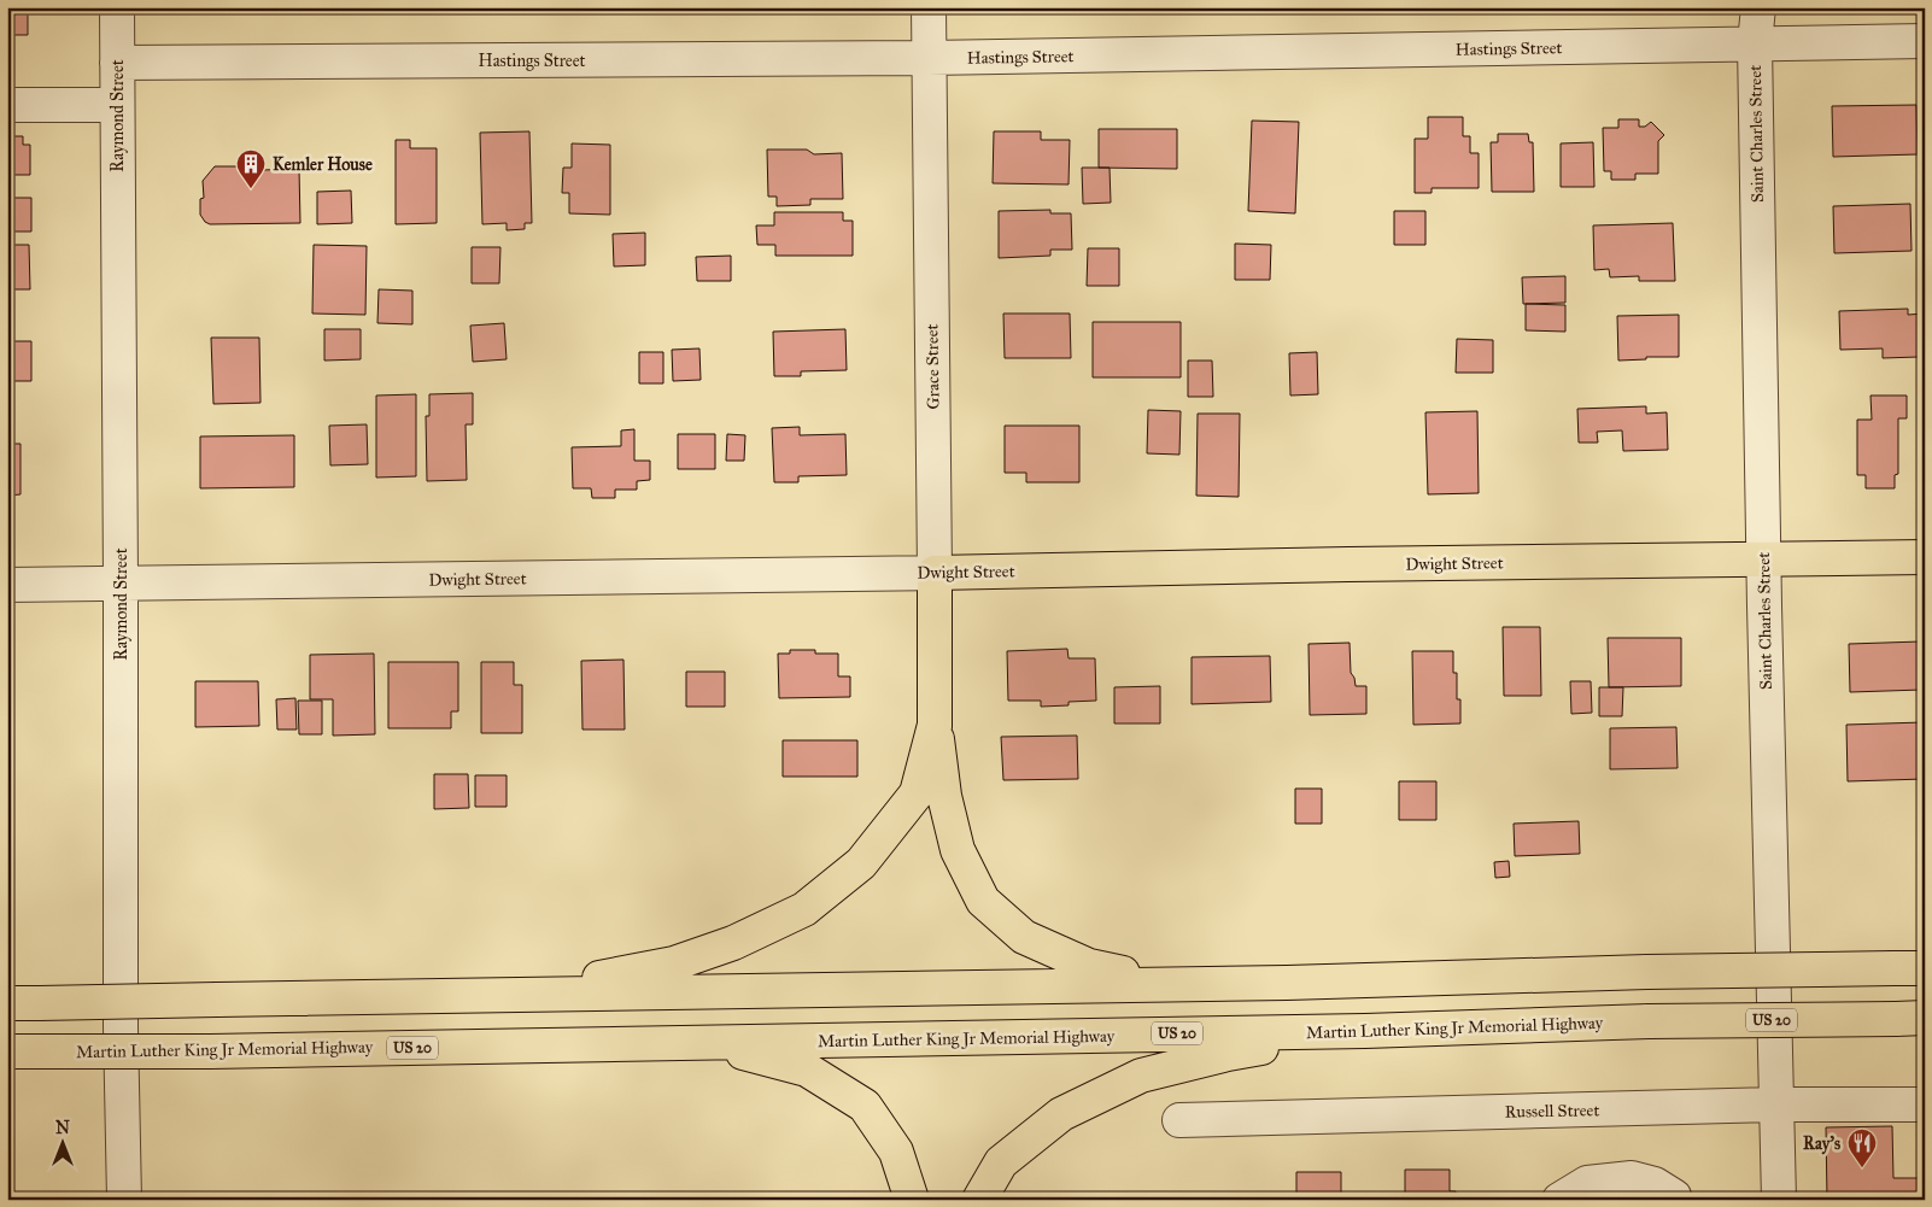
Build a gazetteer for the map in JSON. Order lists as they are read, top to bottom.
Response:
{
  "streets": {
    "main road": [
      "Grace Street",
      "Dwight Street",
      "US 20",
      "Martin Luther King Jr Memorial Highway"
    ],
    "street": [
      "Hastings Street",
      "Raymond Street",
      "Saint Charles Street",
      "Russell Street"
    ]
  },
  "crossings": [
    ["Hastings Street", "Raymond Street"],
    ["Hastings Street", "Saint Charles Street"],
    ["Hastings Street", "Grace Street"],
    ["Raymond Street", "Dwight Street"],
    ["Saint Charles Street", "Dwight Street"],
    ["Saint Charles Street", "Russell Street"],
    ["Grace Street", "Dwight Street"]
  ],
  "places": {
    "building": ["Kemler House"],
    "restaurant": ["Ray's"]
  },
  "north": "top"
}
